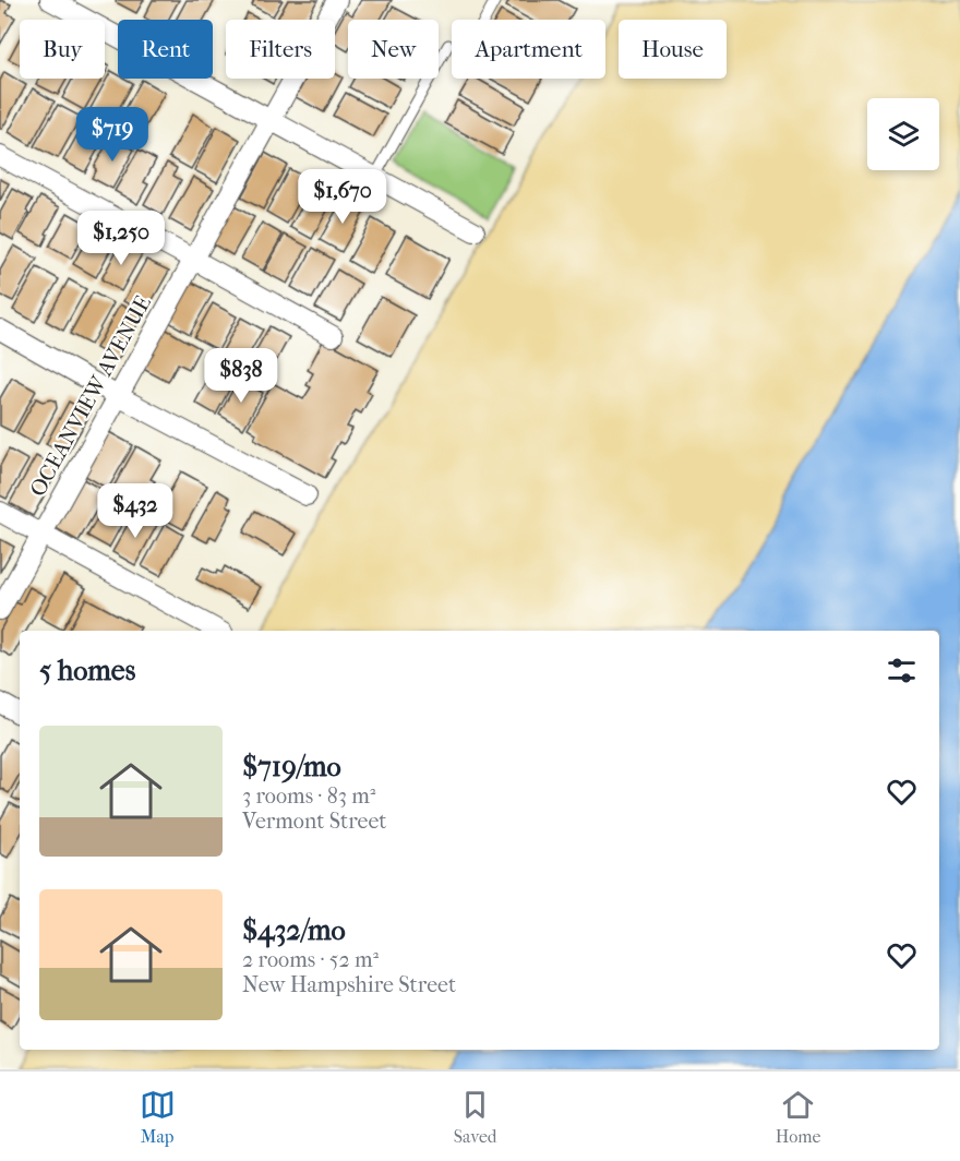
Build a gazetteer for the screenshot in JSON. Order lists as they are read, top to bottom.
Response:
{
  "streets": {
    "street": ["OCEANVIEW AVENUE"]
  },
  "page": {
    "chip": [
      "Buy",
      "Rent",
      "Filters",
      "New",
      "Apartment",
      "House"
    ],
    "price": [
      "$719",
      "$1,670",
      "$1,250",
      "$838",
      "$432"
    ],
    "heading": "5 homes",
    "list": [
      {
        "name": "$719/mo",
        "note": "3 rooms · 83 m² · Vermont Street"
      },
      {
        "name": "$432/mo",
        "note": "2 rooms · 52 m² · New Hampshire Street"
      }
    ],
    "tabs": ["Map", "Saved", "Home"]
  }
}
